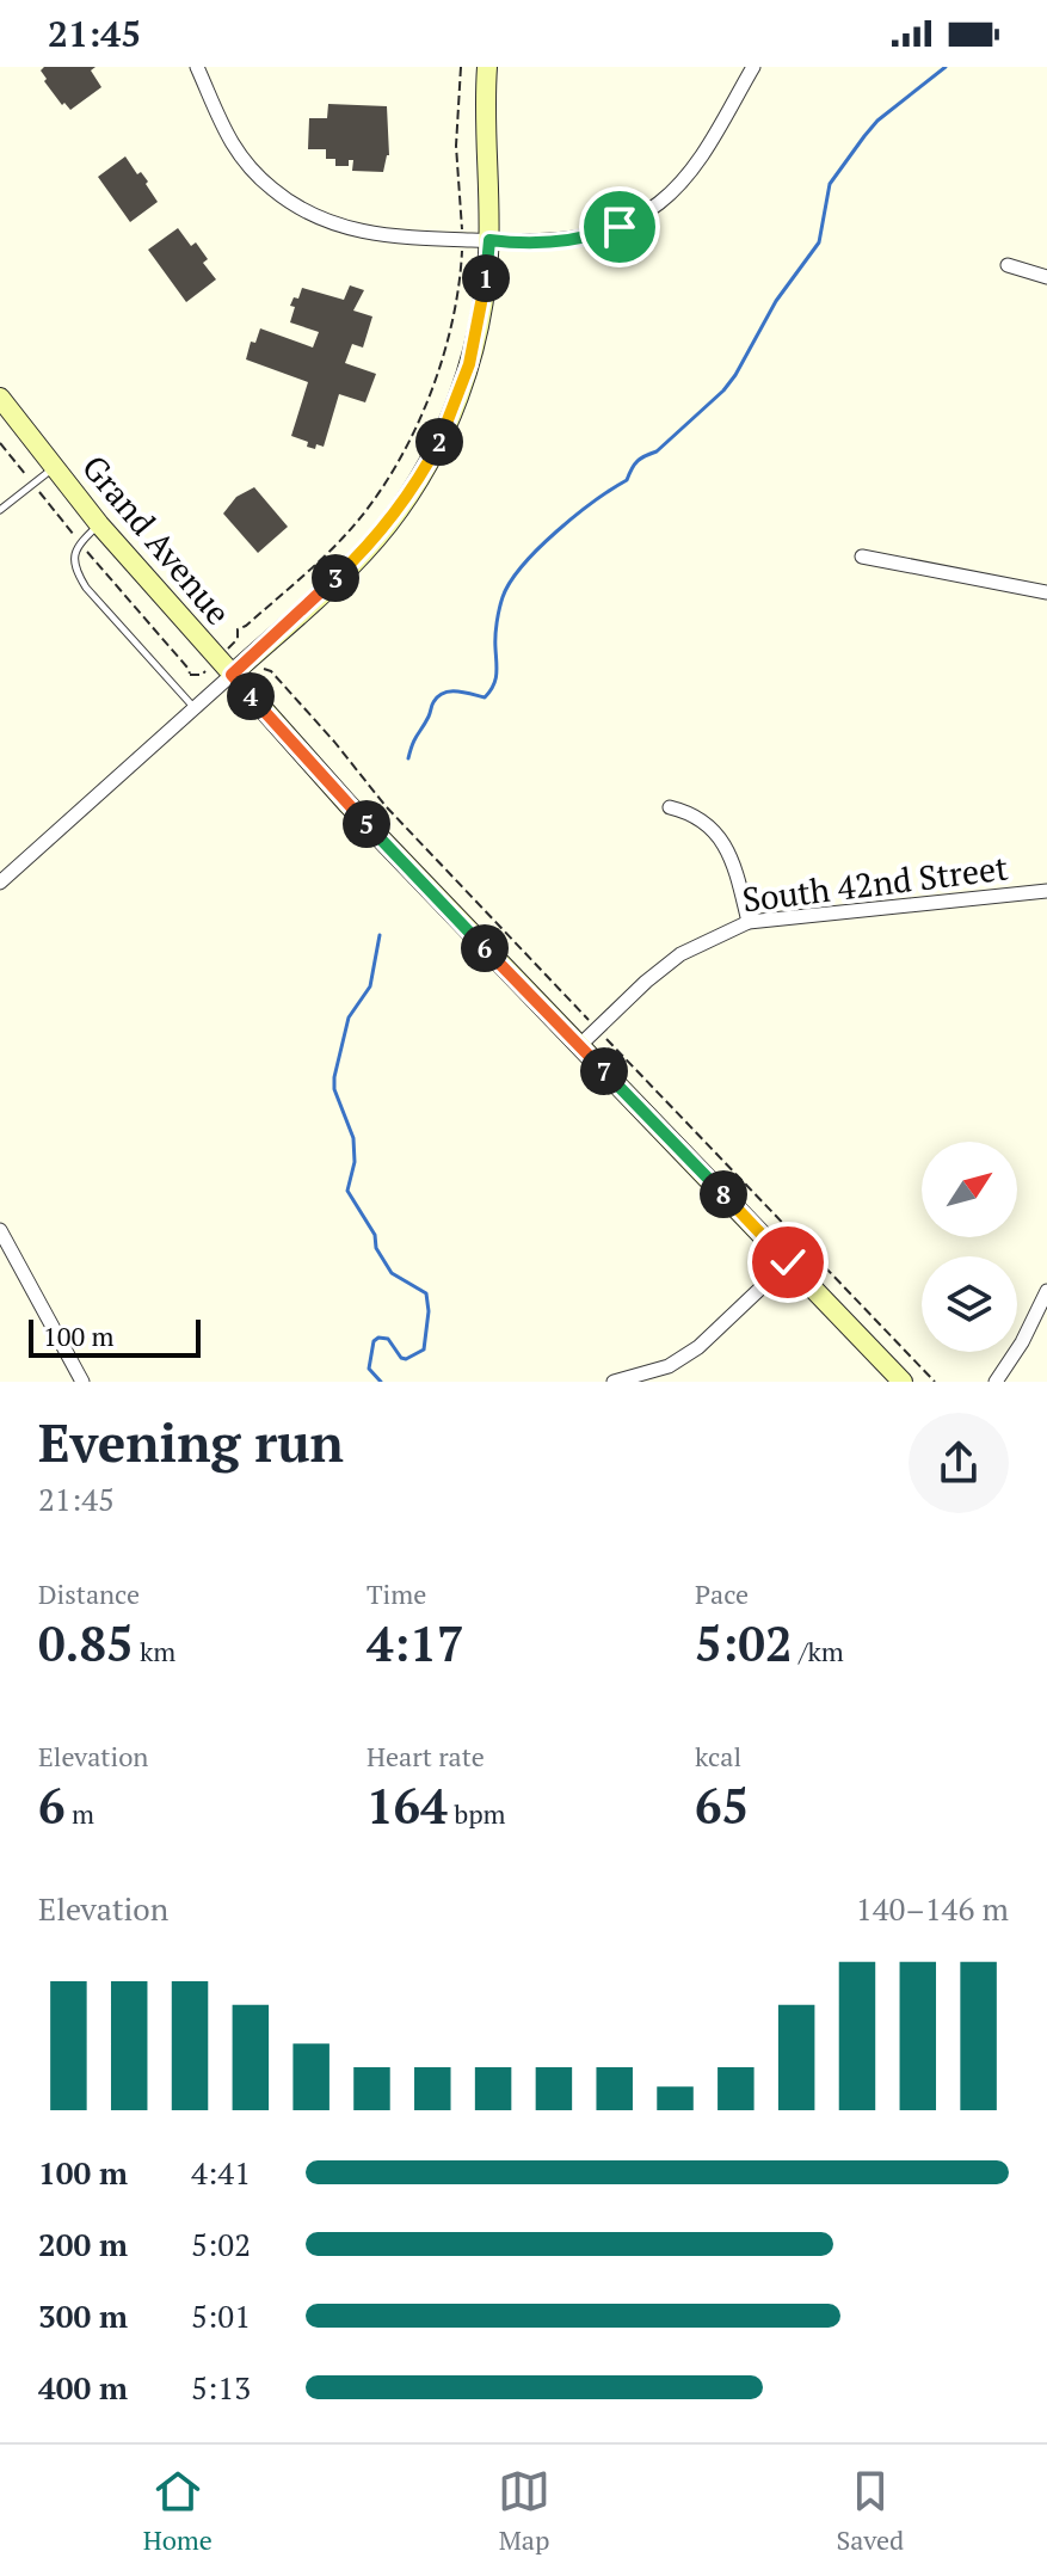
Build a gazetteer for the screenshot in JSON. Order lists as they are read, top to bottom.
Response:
{
  "streets": {
    "main road": ["Grand Avenue"],
    "street": ["South 42nd Street"]
  },
  "crossings": [
    ["Grand Avenue", "South 42nd Street"]
  ],
  "scale_bar": "100 m",
  "north": "top right",
  "page": {
    "status": "21:45",
    "pins": [
      "1",
      "2",
      "3",
      "4",
      "5",
      "6",
      "7",
      "8"
    ],
    "scale": "100 m",
    "heading": ["Evening run", "21:45"],
    "stats": [
      ["Distance", "0.85 km"],
      ["Time", "4:17"],
      ["Pace", "5:02 /km"],
      ["Elevation", "6 m"],
      ["Heart rate", "164 bpm"],
      ["kcal", "65"]
    ],
    "chart": ["Elevation", "140–146 m"],
    "list": [
      {
        "name": "100 m",
        "note": "4:41"
      },
      {
        "name": "200 m",
        "note": "5:02"
      },
      {
        "name": "300 m",
        "note": "5:01"
      },
      {
        "name": "400 m",
        "note": "5:13"
      }
    ],
    "tabs": ["Home", "Map", "Saved"]
  }
}
